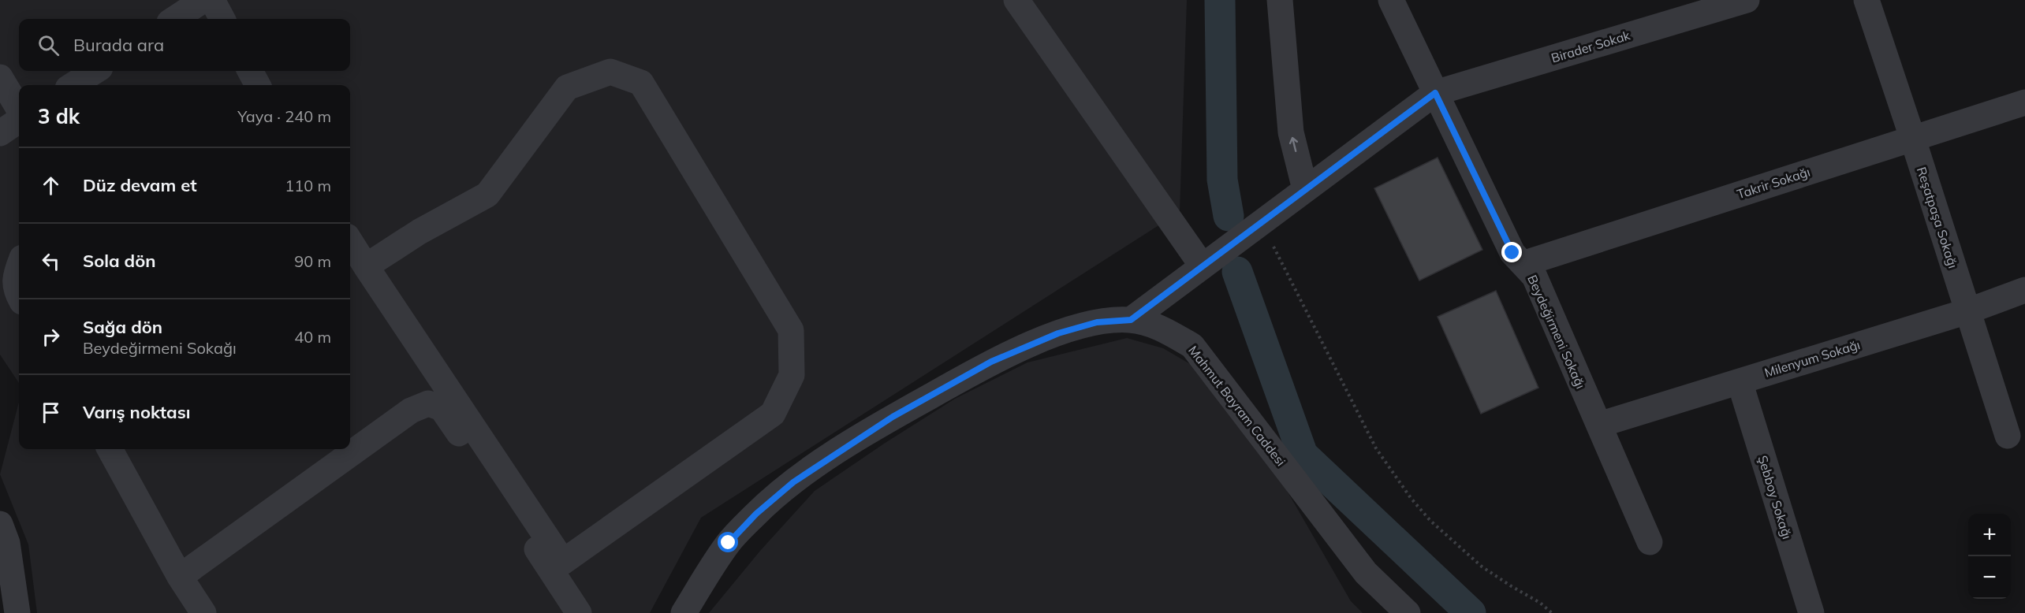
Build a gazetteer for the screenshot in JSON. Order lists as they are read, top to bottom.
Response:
{
  "streets": {
    "street": [
      "Birader Sokak",
      "Takrir Sokağı",
      "Reşatpaşa Sokağı",
      "Beydeğirmeni Sokağı",
      "Milenyum Sokağı",
      "Mahmut Bayram Caddesi",
      "Şebboy Sokağı"
    ]
  },
  "crossings": [
    ["Birader Sokak", "Beydeğirmeni Sokağı"],
    ["Birader Sokak", "Mahmut Bayram Caddesi"],
    ["Takrir Sokağı", "Reşatpaşa Sokağı"],
    ["Takrir Sokağı", "Beydeğirmeni Sokağı"],
    ["Reşatpaşa Sokağı", "Milenyum Sokağı"],
    ["Beydeğirmeni Sokağı", "Milenyum Sokağı"],
    ["Milenyum Sokağı", "Şebboy Sokağı"]
  ],
  "page": {
    "search": "Burada ara",
    "heading": ["3 dk", "Yaya · 240 m"],
    "list": [
      ["Düz devam et", "110 m"],
      ["Sola dön", "90 m"],
      ["Sağa dön", "Beydeğirmeni Sokağı", "40 m"],
      "Varış noktası"
    ],
    "map_buttons": ["+", "−"]
  }
}
